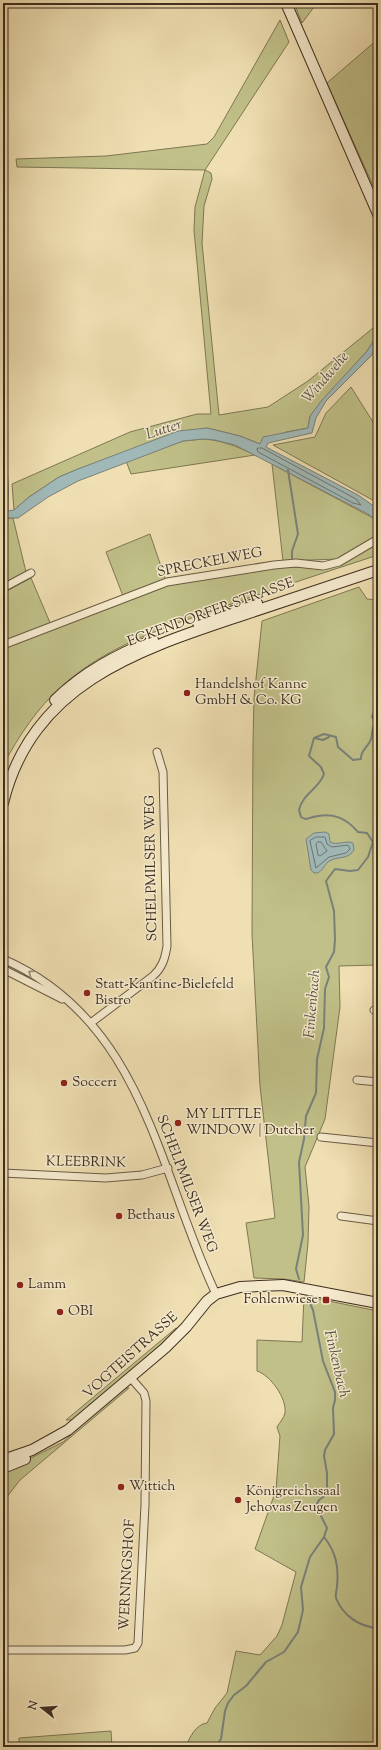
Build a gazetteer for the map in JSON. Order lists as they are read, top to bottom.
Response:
{
  "streets": {
    "main road": ["ECKENDORFER STRASSE", "VOGTEISTRASSE"],
    "street": [
      "SPRECKELWEG",
      "SCHELPMILSER WEG",
      "KLEEBRINK",
      "WERNINGSHOF"
    ]
  },
  "crossings": [
    ["SCHELPMILSER WEG", "KLEEBRINK"],
    ["SCHELPMILSER WEG", "VOGTEISTRASSE"],
    ["VOGTEISTRASSE", "WERNINGSHOF"]
  ],
  "water": ["Windwehe", "Lutter", "Finkenbach"],
  "places": {
    "other": [
      "Handelshof Kanne GmbH & Co. KG",
      "Statt-Kantine-Bielefeld Bistro",
      "Soccer1",
      "MY LITTLE WINDOW | Dutcher",
      "Bethaus",
      "Lamm",
      "OBI",
      "Wittich",
      "Königreichssaal Jehovas Zeugen"
    ],
    "transit": ["Fohlenwiese"]
  },
  "north": "left"
}
